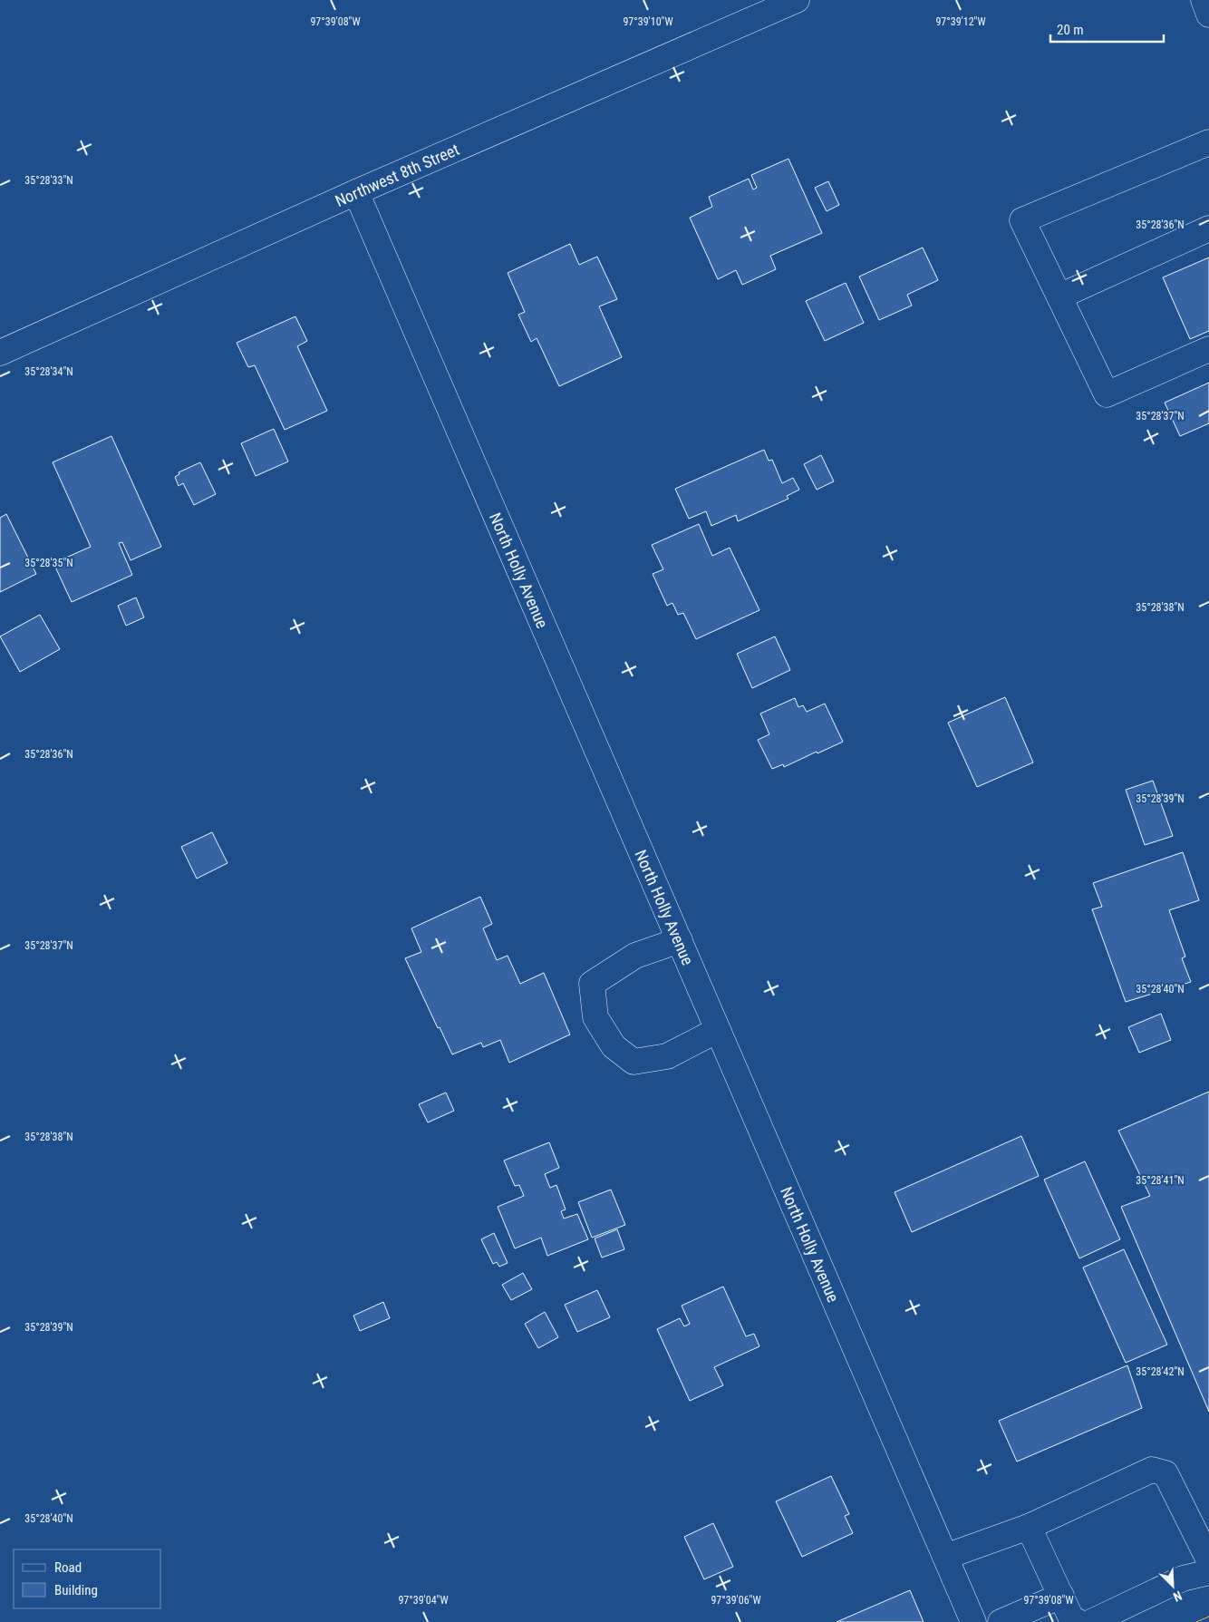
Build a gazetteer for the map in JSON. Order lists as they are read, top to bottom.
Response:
{
  "streets": {
    "street": ["Northwest 8th Street", "North Holly Avenue"]
  },
  "crossings": [
    ["Northwest 8th Street", "North Holly Avenue"]
  ],
  "legend": ["Road", "Building"],
  "scale_bar": "20 m",
  "north": "bottom right",
  "coordinates": [
    "97°39'08\"W",
    "97°39'10\"W",
    "97°39'12\"W",
    "35°28'33\"N",
    "35°28'36\"N",
    "35°28'34\"N",
    "35°28'37\"N",
    "35°28'35\"N",
    "35°28'38\"N",
    "35°28'39\"N",
    "35°28'40\"N",
    "35°28'41\"N",
    "35°28'42\"N",
    "97°39'04\"W",
    "97°39'06\"W"
  ]
}
